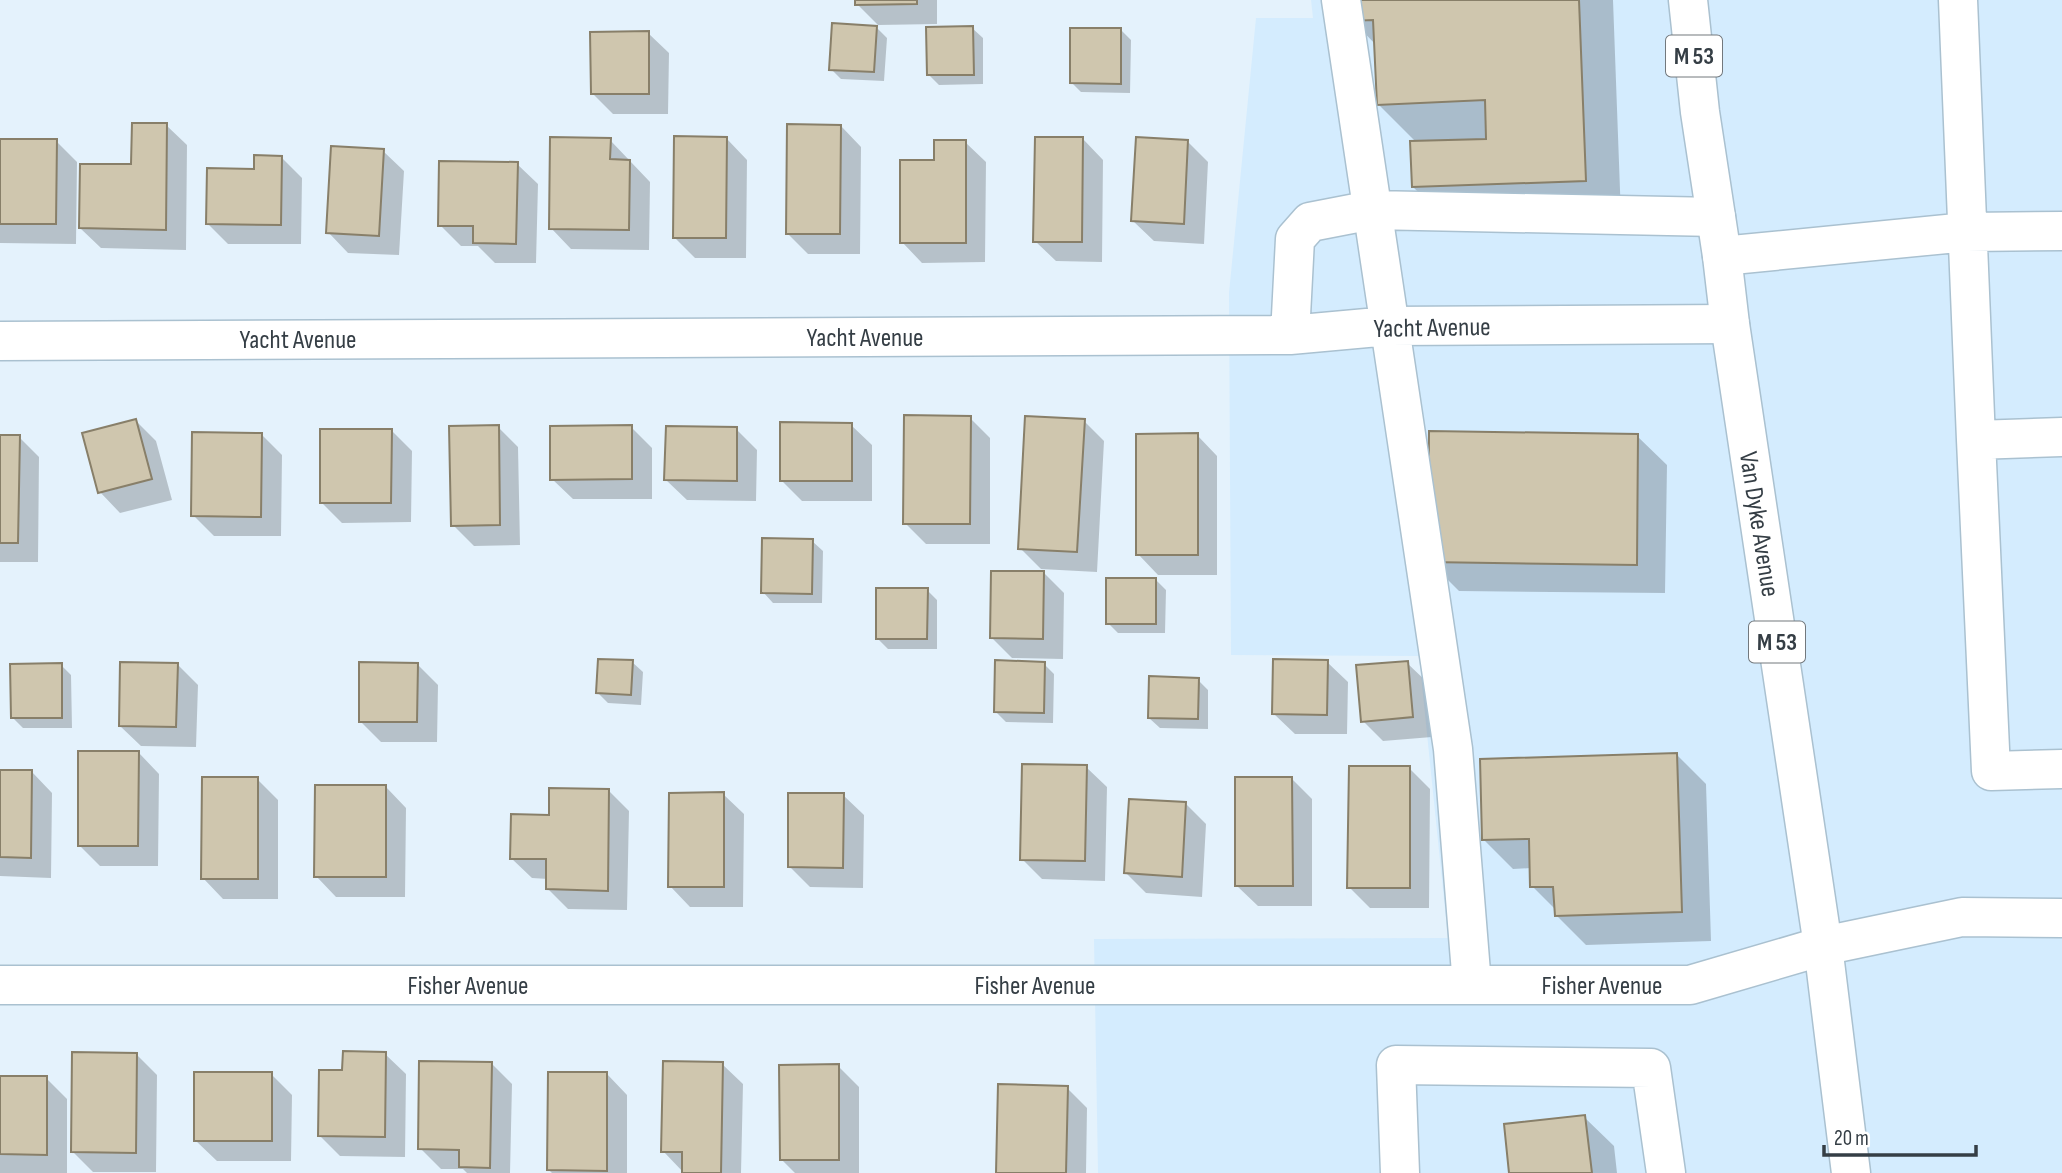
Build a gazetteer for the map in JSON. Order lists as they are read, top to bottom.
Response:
{
  "streets": {
    "street": [
      "M 53",
      "Yacht Avenue",
      "Van Dyke Avenue",
      "Fisher Avenue"
    ]
  },
  "crossings": [
    ["Yacht Avenue", "Van Dyke Avenue"],
    ["Van Dyke Avenue", "Fisher Avenue"]
  ],
  "scale_bar": "20 m"
}
